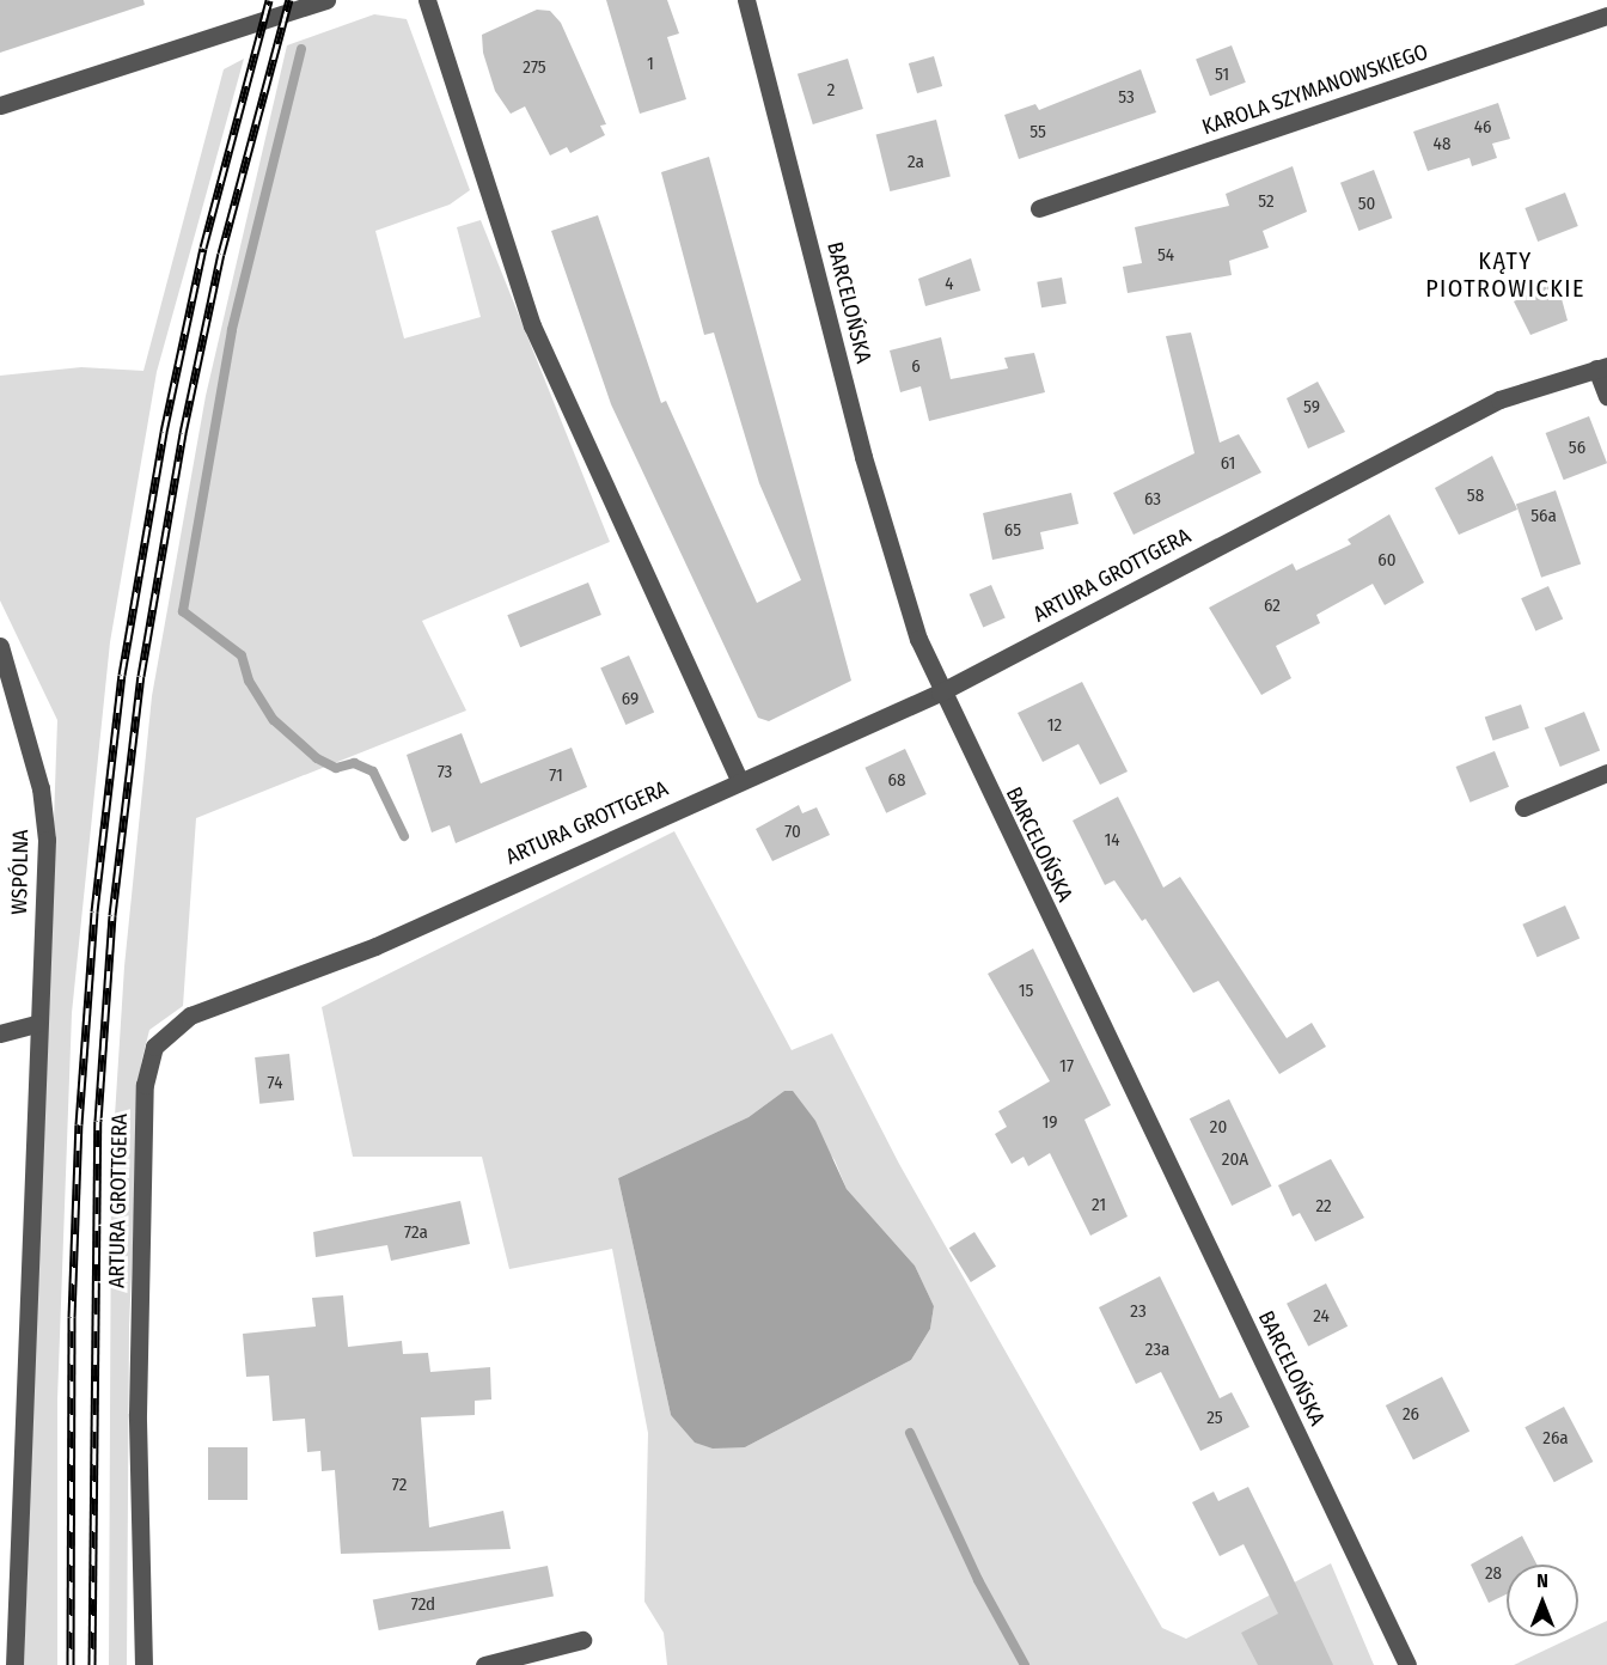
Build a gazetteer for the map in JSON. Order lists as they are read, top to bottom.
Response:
{
  "streets": {
    "street": [
      "KAROLA SZYMANOWSKIEGO",
      "BARCELOŃSKA",
      "ARTURA GROTTGERA",
      "WSPÓLNA"
    ]
  },
  "crossings": [
    ["BARCELOŃSKA", "ARTURA GROTTGERA"]
  ],
  "districts": ["KĄTY PIOTROWICKIE"],
  "house_numbers": [
    "1",
    "275",
    "51",
    "2",
    "53",
    "46",
    "55",
    "48",
    "2a",
    "52",
    "50",
    "54",
    "4",
    "6",
    "59",
    "56",
    "61",
    "58",
    "63",
    "56a",
    "65",
    "60",
    "62",
    "69",
    "12",
    "73",
    "71",
    "68",
    "70",
    "14",
    "15",
    "17",
    "74",
    "19",
    "20",
    "20A",
    "21",
    "22",
    "72a",
    "23",
    "24",
    "23a",
    "26",
    "25",
    "26a",
    "72",
    "28",
    "72d"
  ],
  "north": "top"
}
